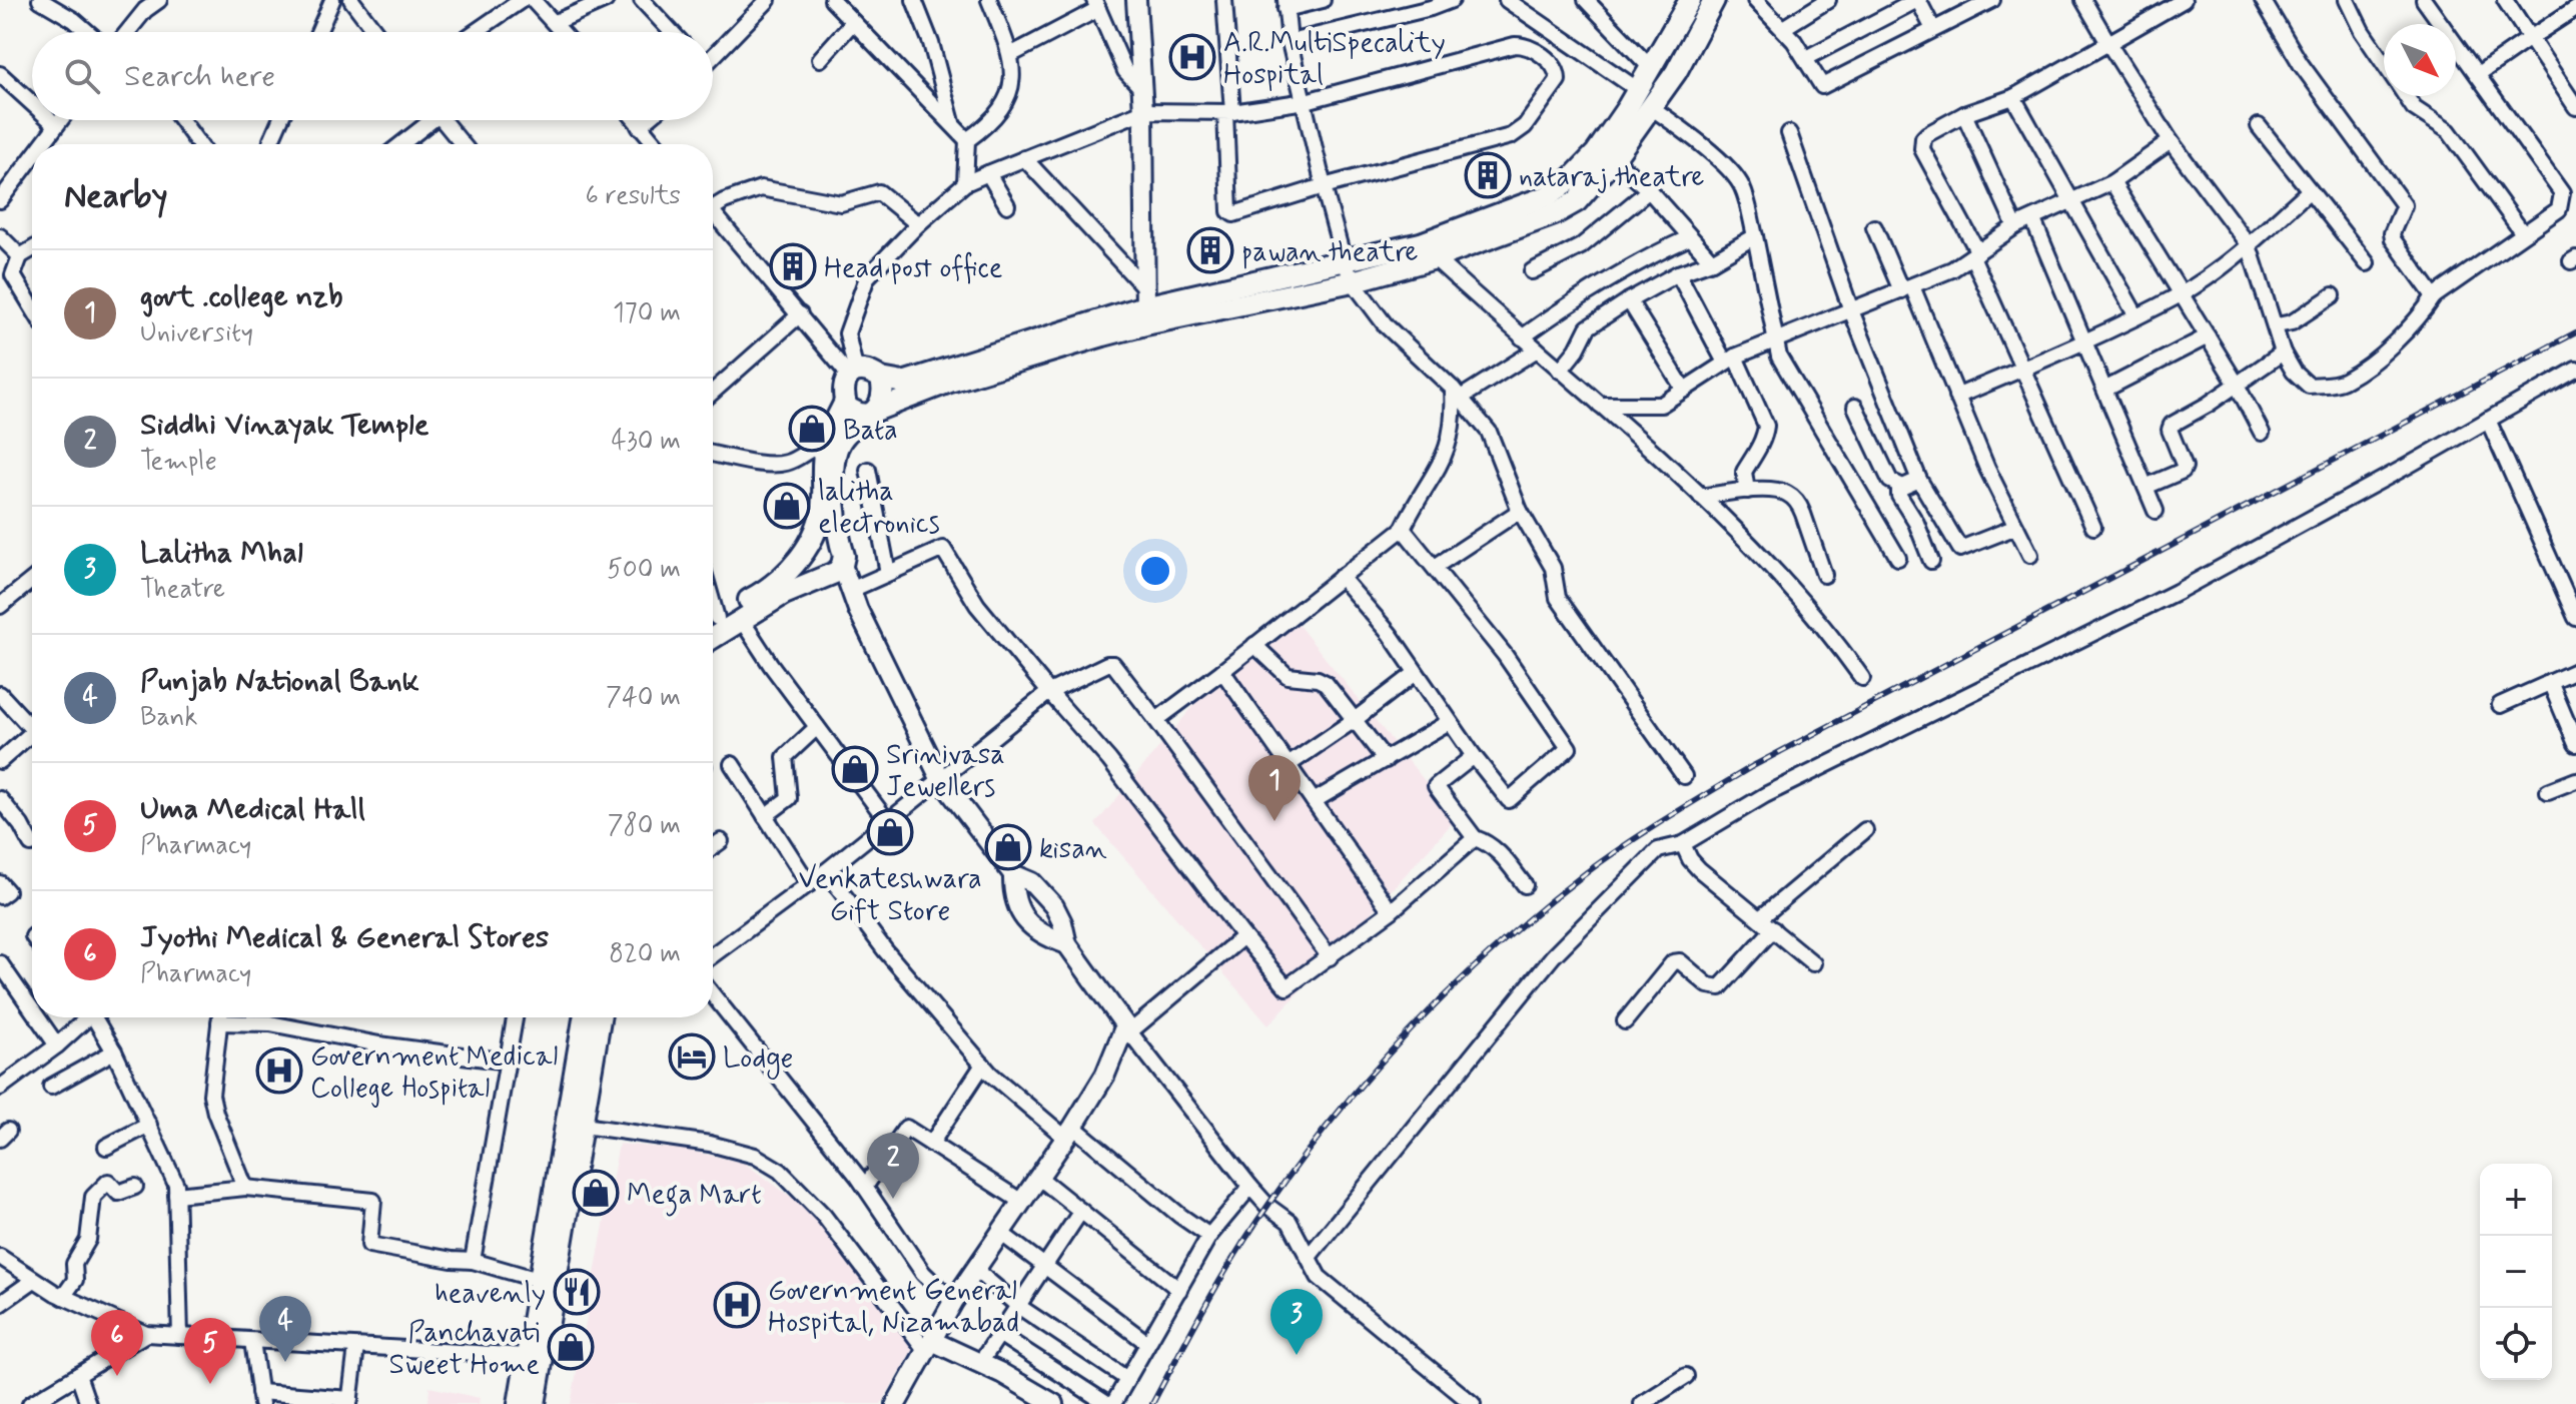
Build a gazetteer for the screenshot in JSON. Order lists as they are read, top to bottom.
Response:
{
  "places": {
    "hospital": ["A.R.MultiSpecality Hospital", "Government Medical College Hospital", "Government General Hospital, Nizamabad"],
    "building": ["nataraj theatre", "pawan theatre", "Head post office"],
    "shop": [
      "Bata",
      "lalitha electronics",
      "Srinivasa Jewellers",
      "Venkateshwara Gift Store",
      "kisan",
      "Mega Mart",
      "Panchavati Sweet Home"
    ],
    "hotel": ["Lodge"],
    "restaurant": ["heavenly"]
  },
  "north": "bottom right",
  "page": {
    "search": "Search here",
    "heading": ["Nearby", "6 results"],
    "list": [
      {
        "mark": "1",
        "name": "govt .college nzb",
        "note": "University",
        "value": "170 m"
      },
      {
        "mark": "2",
        "name": "Siddhi Vinayak Temple",
        "note": "Temple",
        "value": "430 m"
      },
      {
        "mark": "3",
        "name": "Lalitha Mhal",
        "note": "Theatre",
        "value": "500 m"
      },
      {
        "mark": "4",
        "name": "Punjab National Bank",
        "note": "Bank",
        "value": "740 m"
      },
      {
        "mark": "5",
        "name": "Uma Medical Hall",
        "note": "Pharmacy",
        "value": "780 m"
      },
      {
        "mark": "6",
        "name": "Jyothi Medical & General Stores",
        "note": "Pharmacy",
        "value": "820 m"
      }
    ],
    "pins": [
      "1",
      "2",
      "3",
      "4",
      "6",
      "5"
    ],
    "map_buttons": ["+", "−"]
  }
}
